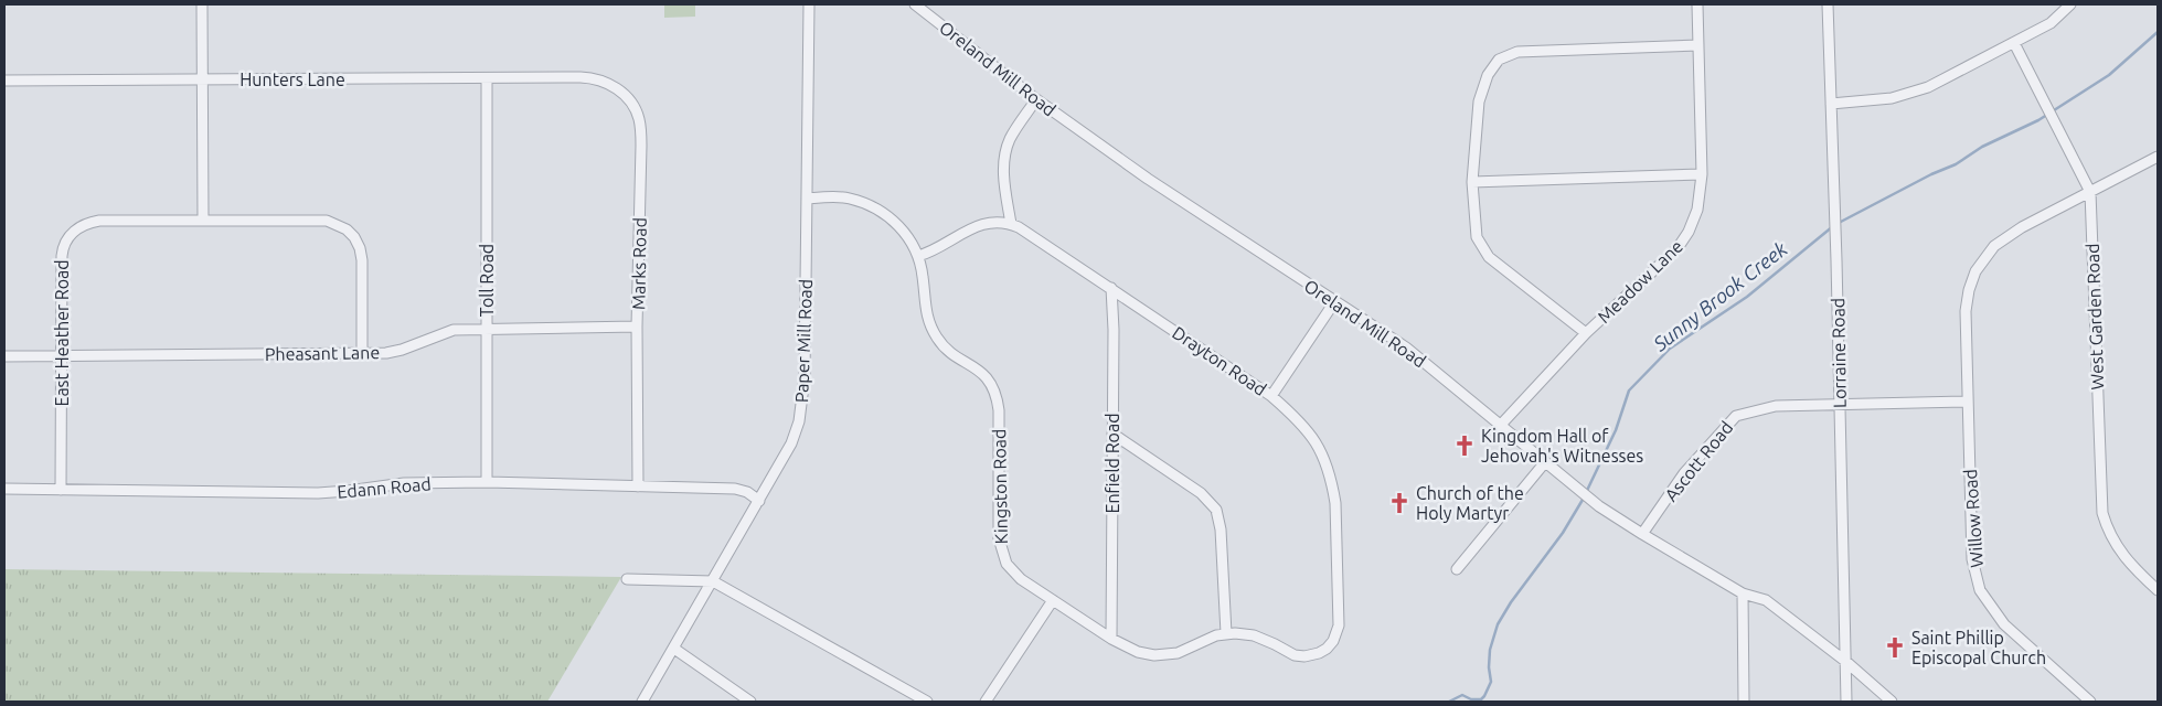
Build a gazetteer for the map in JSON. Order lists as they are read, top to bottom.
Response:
{
  "streets": {
    "street": [
      "Oreland Mill Road",
      "Hunters Lane",
      "Marks Road",
      "Toll Road",
      "Meadow Lane",
      "West Garden Road",
      "East Heather Road",
      "Paper Mill Road",
      "Pheasant Lane",
      "Lorraine Road",
      "Drayton Road",
      "Ascott Road",
      "Enfield Road",
      "Kingston Road",
      "Edann Road",
      "Willow Road"
    ]
  },
  "crossings": [
    ["Oreland Mill Road", "Meadow Lane"],
    ["Oreland Mill Road", "Lorraine Road"],
    ["Oreland Mill Road", "Ascott Road"],
    ["Hunters Lane", "Marks Road"],
    ["Hunters Lane", "Toll Road"],
    ["Marks Road", "Pheasant Lane"],
    ["Marks Road", "Edann Road"],
    ["Toll Road", "Pheasant Lane"],
    ["Toll Road", "Edann Road"],
    ["West Garden Road", "Willow Road"],
    ["East Heather Road", "Pheasant Lane"],
    ["East Heather Road", "Edann Road"],
    ["Paper Mill Road", "Kingston Road"],
    ["Paper Mill Road", "Edann Road"],
    ["Lorraine Road", "Ascott Road"],
    ["Drayton Road", "Enfield Road"],
    ["Drayton Road", "Kingston Road"],
    ["Ascott Road", "Willow Road"],
    ["Enfield Road", "Kingston Road"]
  ],
  "water": ["Sunny Brook Creek"],
  "places": {
    "church": ["Kingdom Hall of Jehovah's Witnesses", "Church of the Holy Martyr", "Saint Phillip Episcopal Church"]
  }
}
